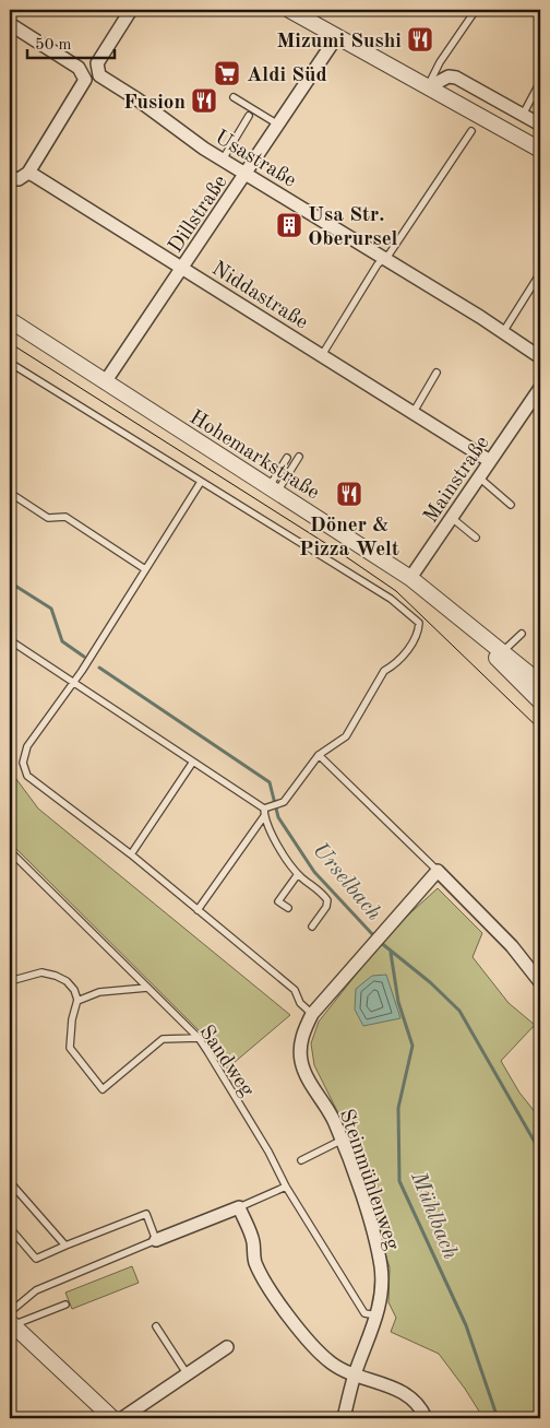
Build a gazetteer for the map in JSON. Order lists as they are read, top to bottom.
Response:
{
  "streets": {
    "street": [
      "Usastraße",
      "Dillstraße",
      "Niddastraße",
      "Hohemarkstraße",
      "Mainstraße",
      "Steinmühlenweg"
    ],
    "lane": ["Sandweg"]
  },
  "crossings": [
    ["Usastraße", "Dillstraße"],
    ["Dillstraße", "Niddastraße"],
    ["Dillstraße", "Hohemarkstraße"],
    ["Niddastraße", "Mainstraße"],
    ["Hohemarkstraße", "Mainstraße"],
    ["Sandweg", "Steinmühlenweg"]
  ],
  "water": ["Urselbach", "Mühlbach"],
  "places": {
    "restaurant": ["Mizumi Sushi", "Fusion", "Döner & Pizza Welt"],
    "supermarket": ["Aldi Süd"],
    "building": ["Usa Str. Oberursel"]
  },
  "scale_bar": "50 m"
}
